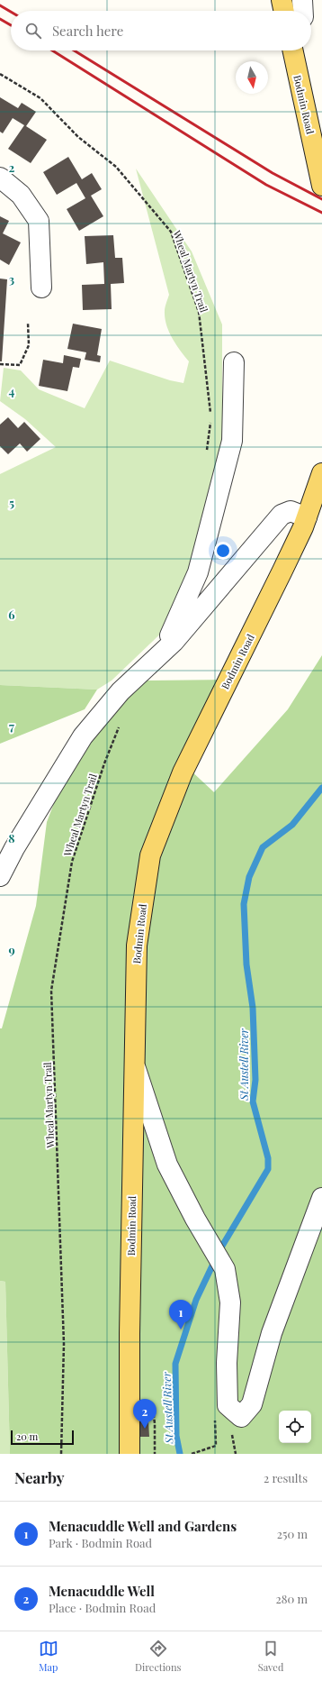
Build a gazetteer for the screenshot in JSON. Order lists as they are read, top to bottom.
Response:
{
  "streets": {
    "main road": ["Bodmin Road"],
    "path": ["Wheal Martyn Trail"]
  },
  "water": ["St Austell River"],
  "scale_bar": "20 m",
  "north": "bottom",
  "page": {
    "search": "Search here",
    "pins": ["1", "2"],
    "scale": "20 m",
    "heading": ["Nearby", "2 results"],
    "list": [
      {
        "mark": "1",
        "name": "Menacuddle Well and Gardens",
        "note": "Park · Bodmin Road",
        "value": "250 m"
      },
      {
        "mark": "2",
        "name": "Menacuddle Well",
        "note": "Place · Bodmin Road",
        "value": "280 m"
      }
    ],
    "nav": ["Map", "Directions", "Saved"]
  },
  "grid": {
    "rows": [
      "2",
      "3",
      "4",
      "5",
      "6",
      "7",
      "8",
      "9"
    ]
  }
}
